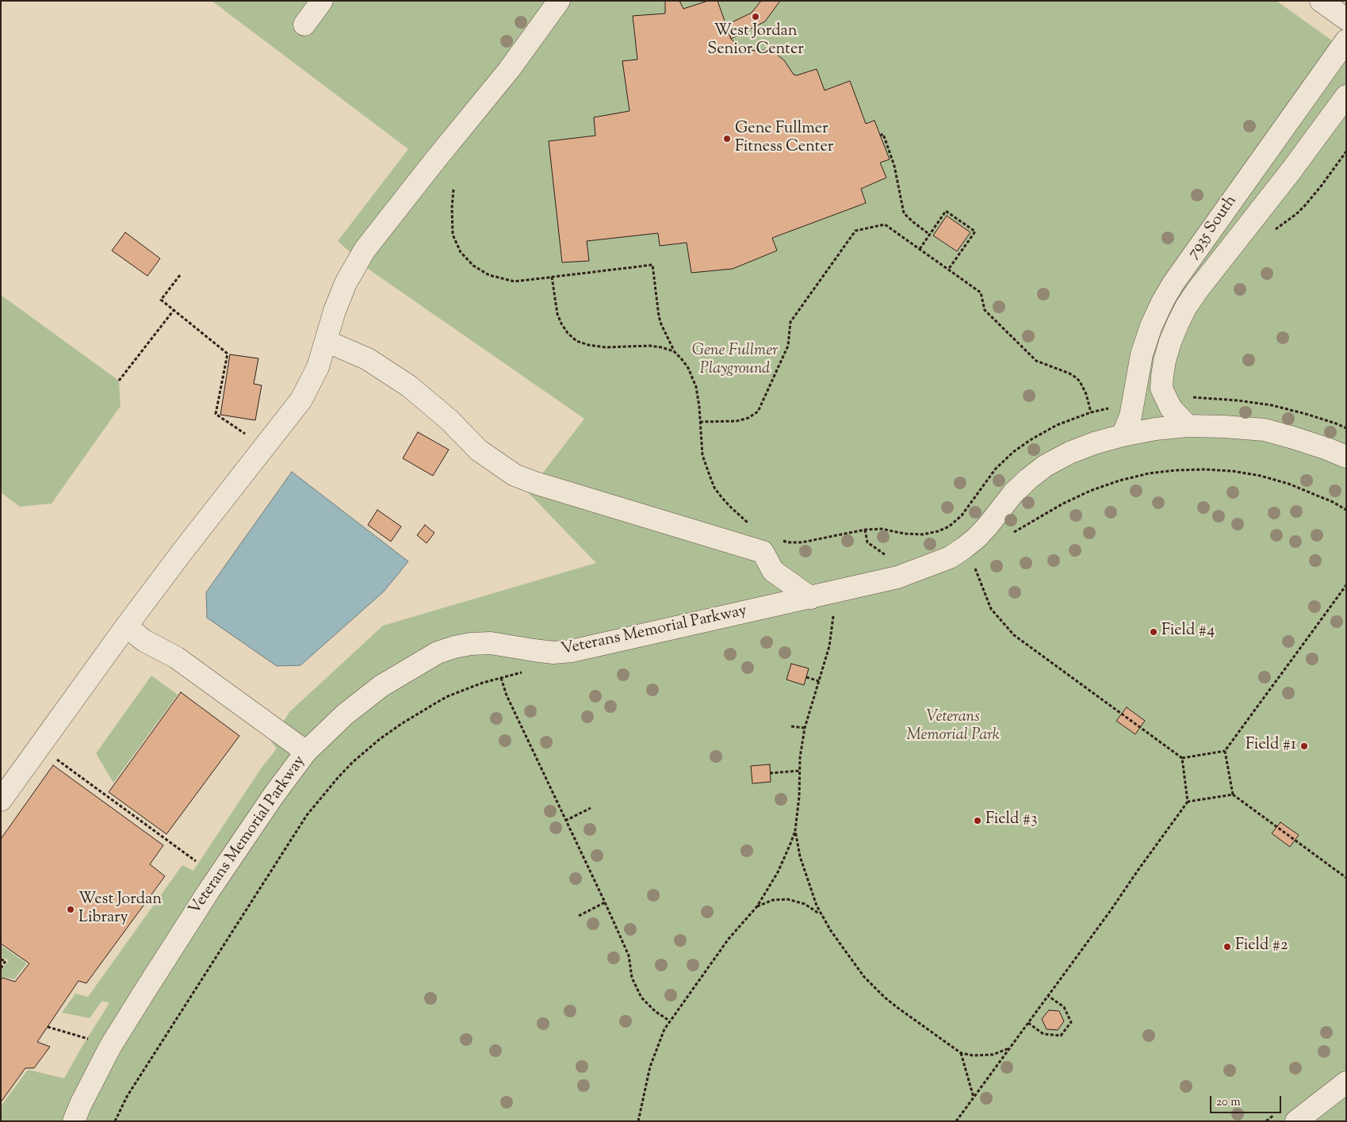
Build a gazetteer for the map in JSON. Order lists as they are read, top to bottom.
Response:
{
  "streets": {
    "street": ["7935 South", "Veterans Memorial Parkway"]
  },
  "crossings": [
    ["7935 South", "Veterans Memorial Parkway"]
  ],
  "parks": ["Gene Fullmer Playground", "Veterans Memorial Park"],
  "places": [
    "West Jordan Senior Center",
    "Gene Fullmer Fitness Center",
    "Field #4",
    "Field #1",
    "Field #3",
    "West Jordan Library",
    "Field #2"
  ],
  "scale_bar": "20 m"
}
